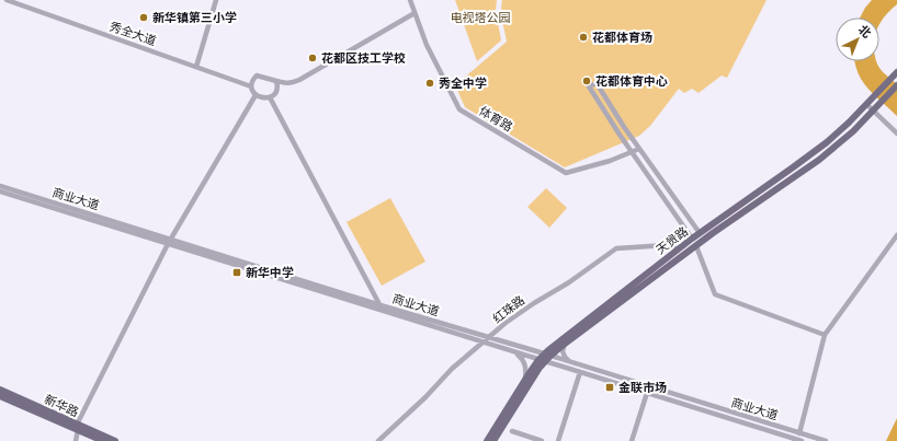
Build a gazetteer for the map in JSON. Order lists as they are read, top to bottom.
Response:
{
  "streets": {
    "main road": ["天贵路", "新华路"],
    "street": [
      "秀全大道",
      "体育路",
      "商业大道",
      "红珠路"
    ]
  },
  "crossings": [
    ["商业大道", "天贵路"],
    ["商业大道", "红珠路"],
    ["天贵路", "红珠路"]
  ],
  "parks": ["电视塔公园"],
  "places": {
    "other": [
      "新华镇第三小学",
      "花都体育场",
      "花都区技工学校",
      "花都体育中心",
      "秀全中学"
    ],
    "transit": ["新华中学", "金联市场"]
  },
  "north": "top right"
}
